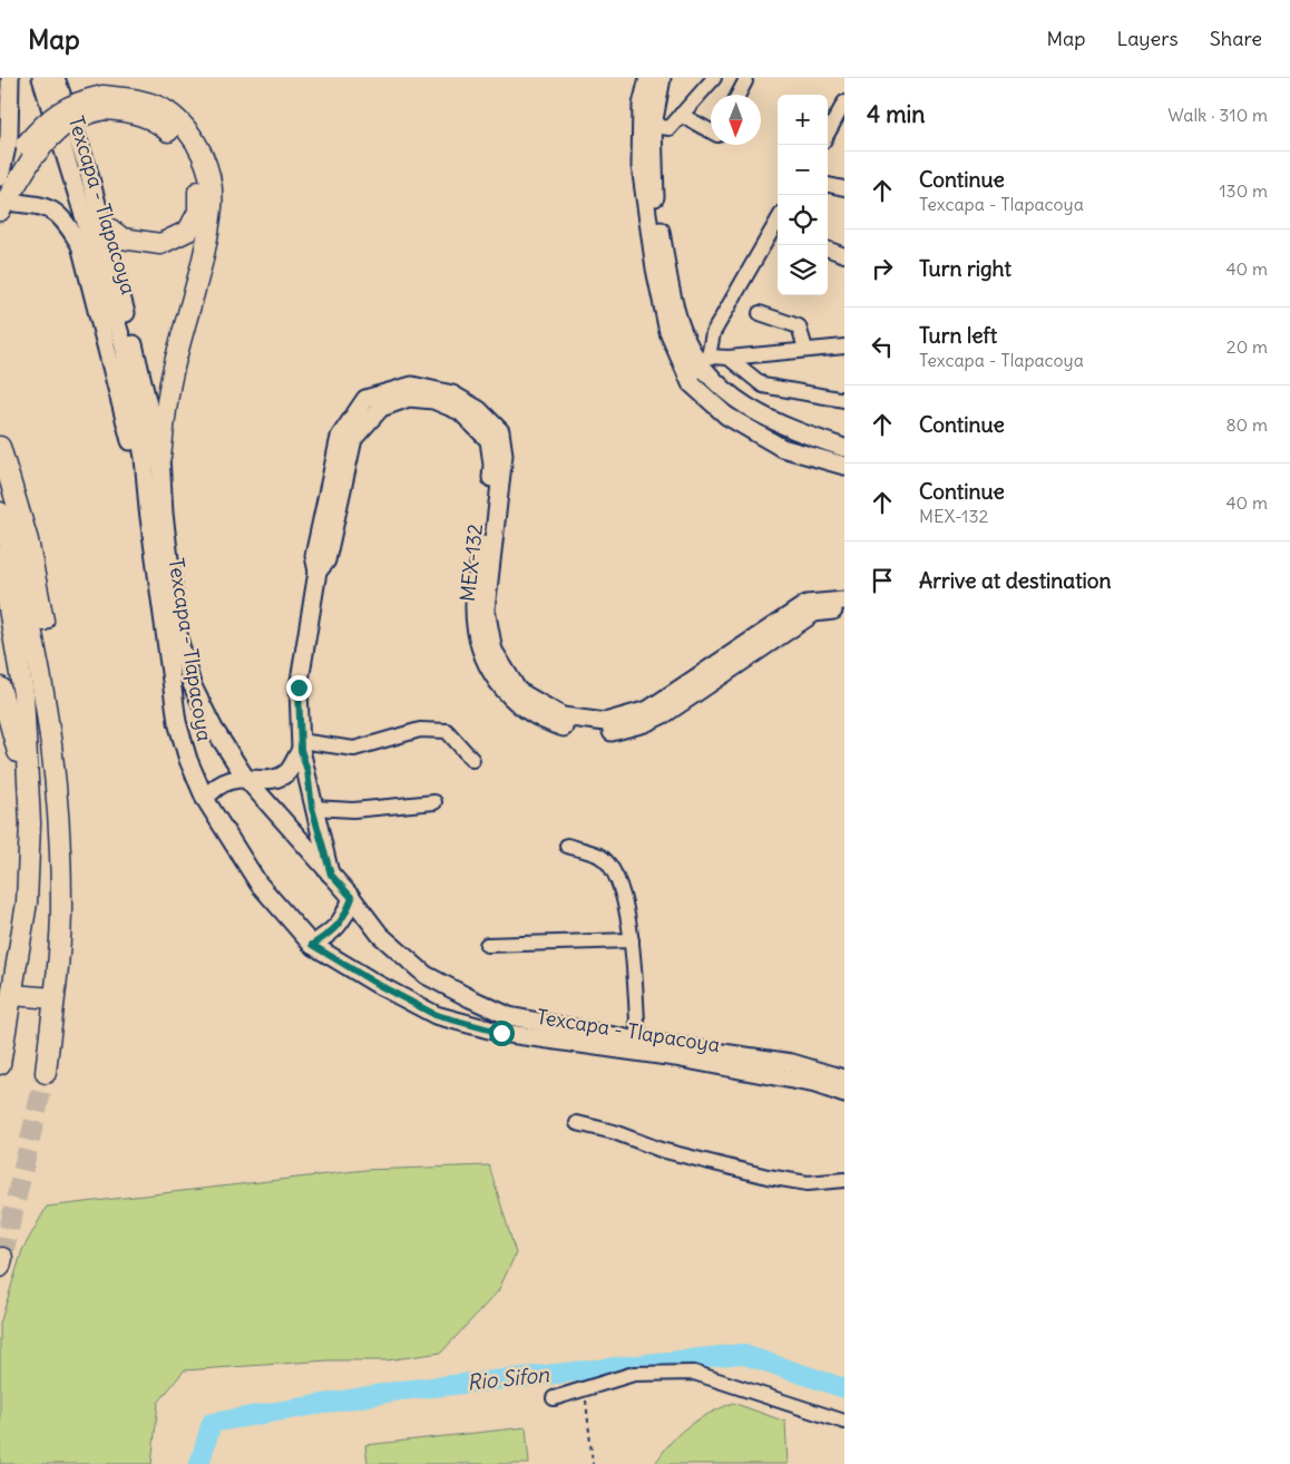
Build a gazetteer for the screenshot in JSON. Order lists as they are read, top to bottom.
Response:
{
  "streets": {
    "main road": ["Texcapa - Tlapacoya", "MEX-132"]
  },
  "crossings": [
    ["Texcapa - Tlapacoya", "MEX-132"]
  ],
  "water": ["Rio Sifon"],
  "north": "bottom",
  "page": {
    "header": "Map",
    "nav": ["Map", "Layers", "Share"],
    "heading": ["4 min", "Walk · 310 m"],
    "map_buttons": ["+", "−"],
    "list": [
      ["Continue", "Texcapa - Tlapacoya", "130 m"],
      ["Turn right", "40 m"],
      ["Turn left", "Texcapa - Tlapacoya", "20 m"],
      ["Continue", "80 m"],
      ["Continue", "MEX-132", "40 m"],
      "Arrive at destination"
    ]
  }
}
